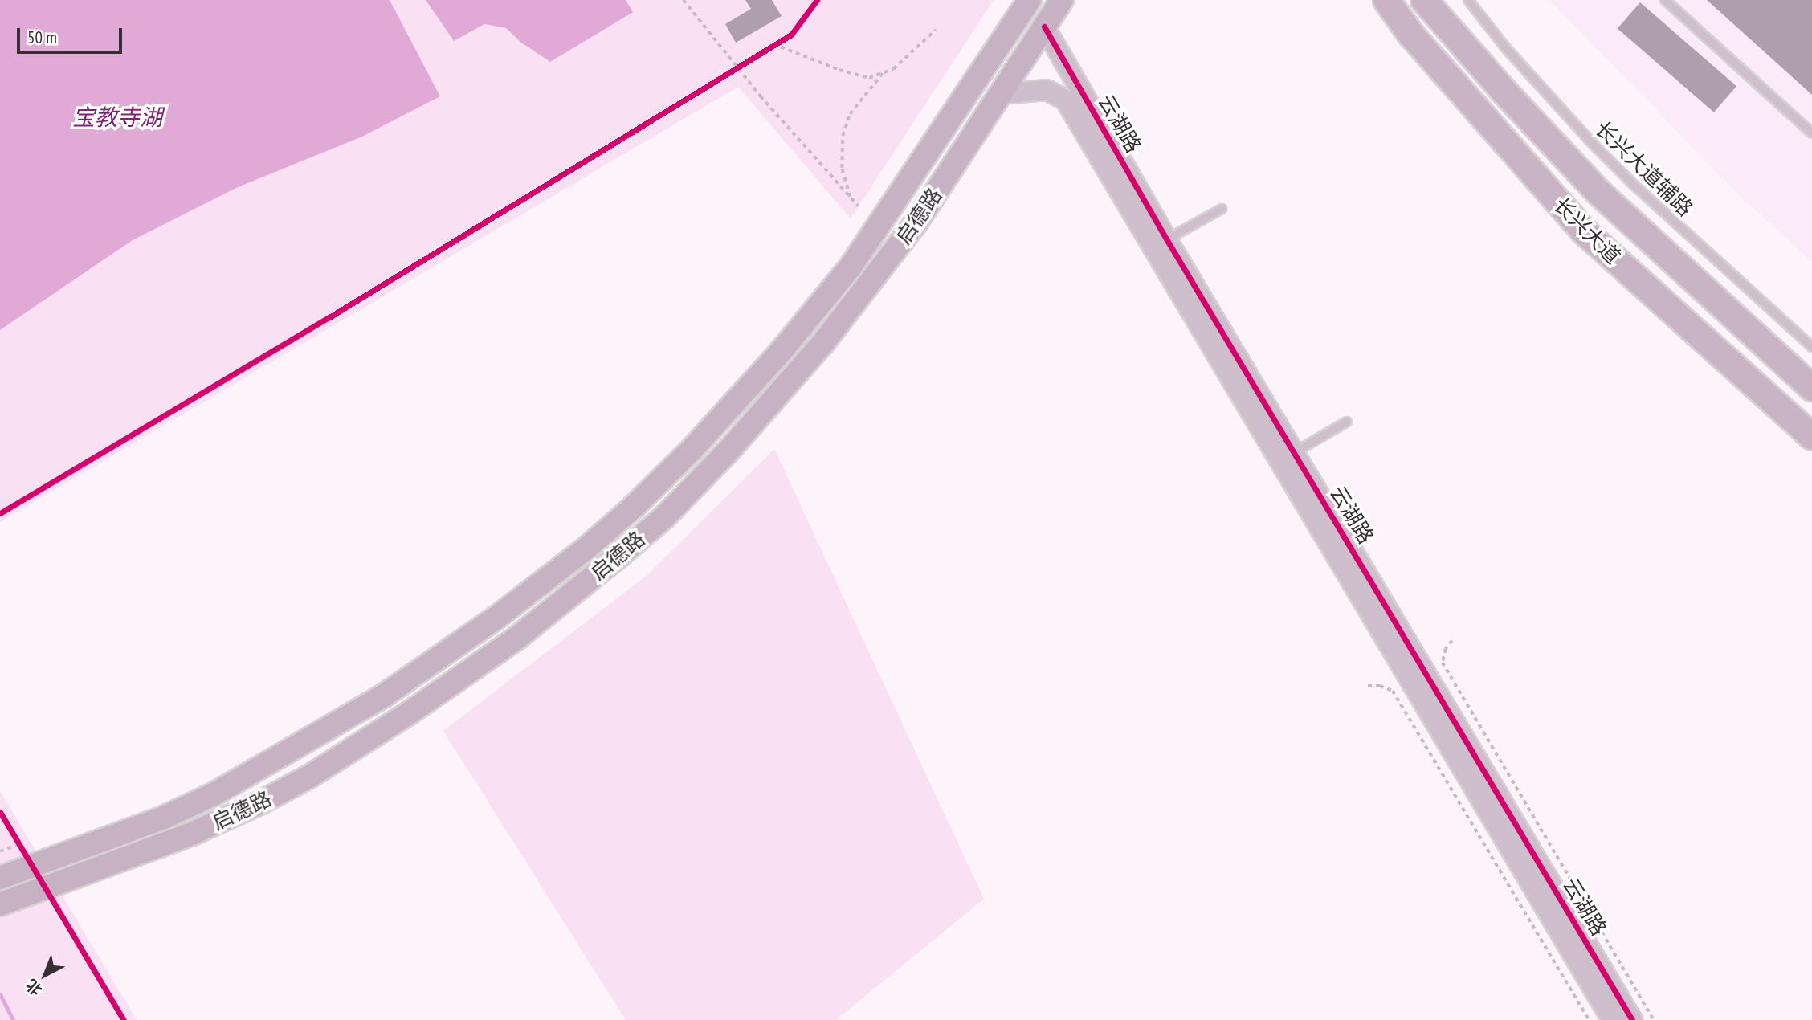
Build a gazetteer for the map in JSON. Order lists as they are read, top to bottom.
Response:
{
  "streets": {
    "main road": ["启德路", "长兴大道"],
    "street": ["云湖路"],
    "lane": ["长兴大道辅路"]
  },
  "crossings": [
    ["云湖路", "启德路"]
  ],
  "water": ["宝教寺湖"],
  "scale_bar": "50 m",
  "north": "bottom left"
}
